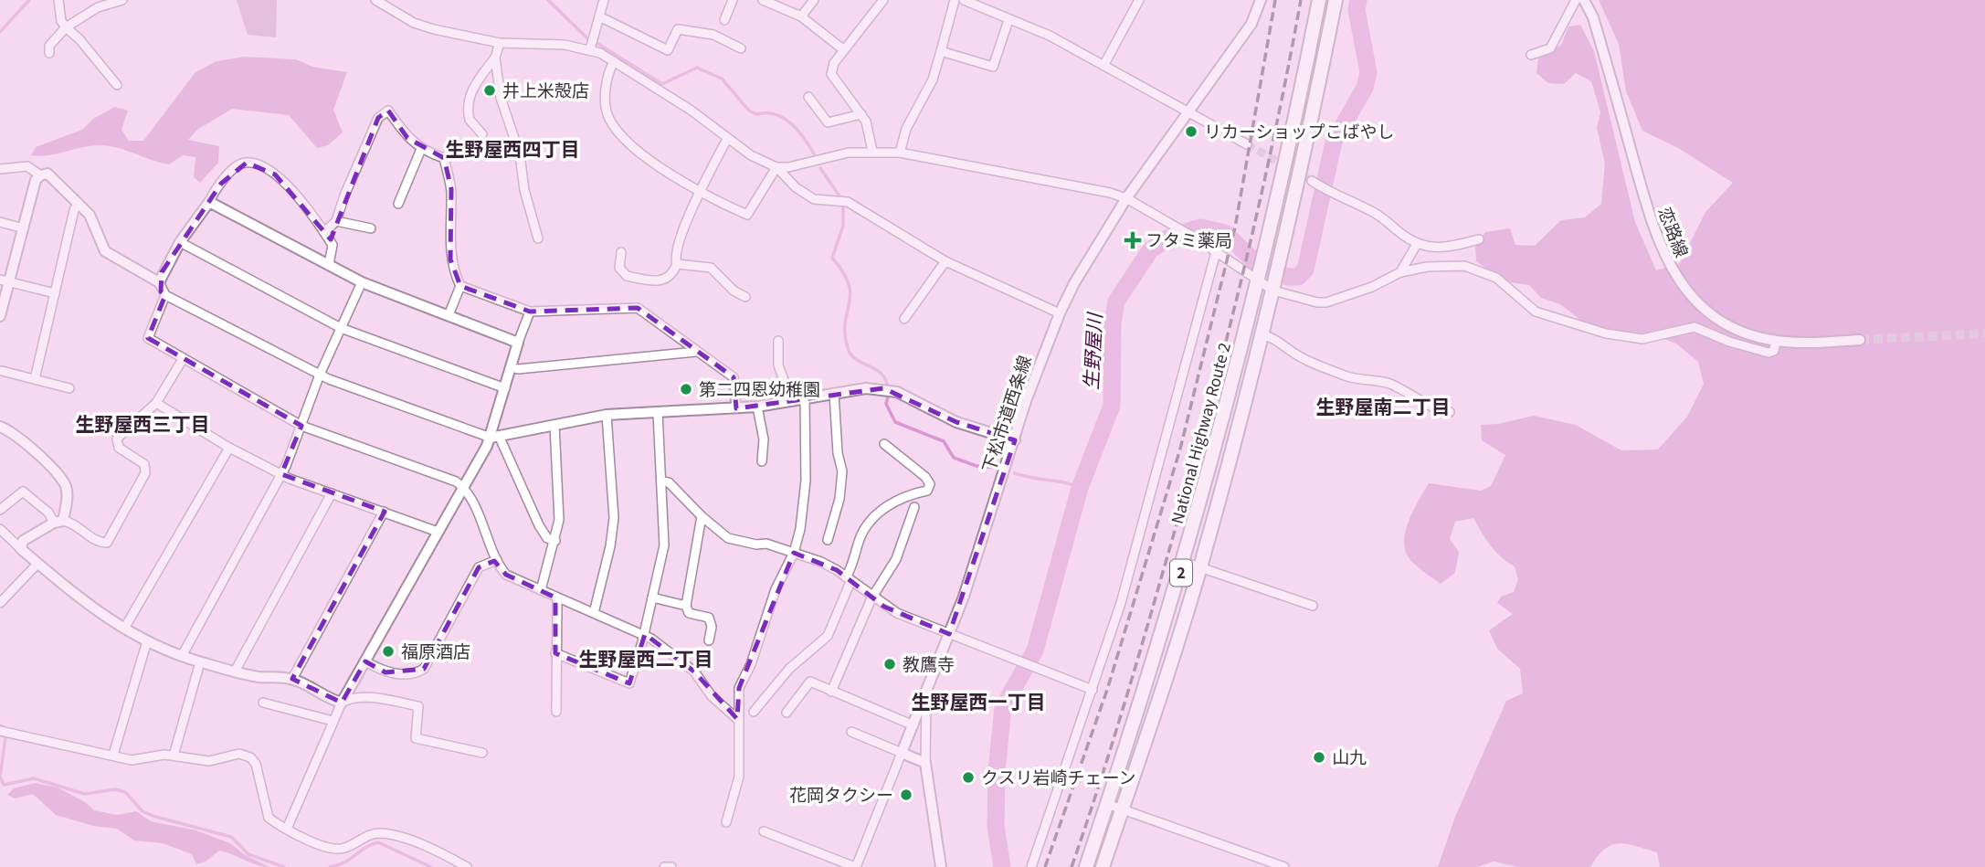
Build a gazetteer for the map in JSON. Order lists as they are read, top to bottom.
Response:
{
  "streets": {
    "highway": ["National Highway Route 2", "2"],
    "street": ["恋路線", "下松市道西条線"]
  },
  "districts": [
    "生野屋西四丁目",
    "生野屋南二丁目",
    "生野屋西三丁目",
    "生野屋西二丁目",
    "生野屋西一丁目"
  ],
  "water": ["生野屋川"],
  "places": {
    "other": [
      "井上米殻店",
      "リカーショップこばやし",
      "第二四恩幼稚園",
      "福原酒店",
      "教鷹寺",
      "山九",
      "クスリ岩崎チェーン",
      "花岡タクシー"
    ],
    "health": ["フタミ薬局"]
  }
}
